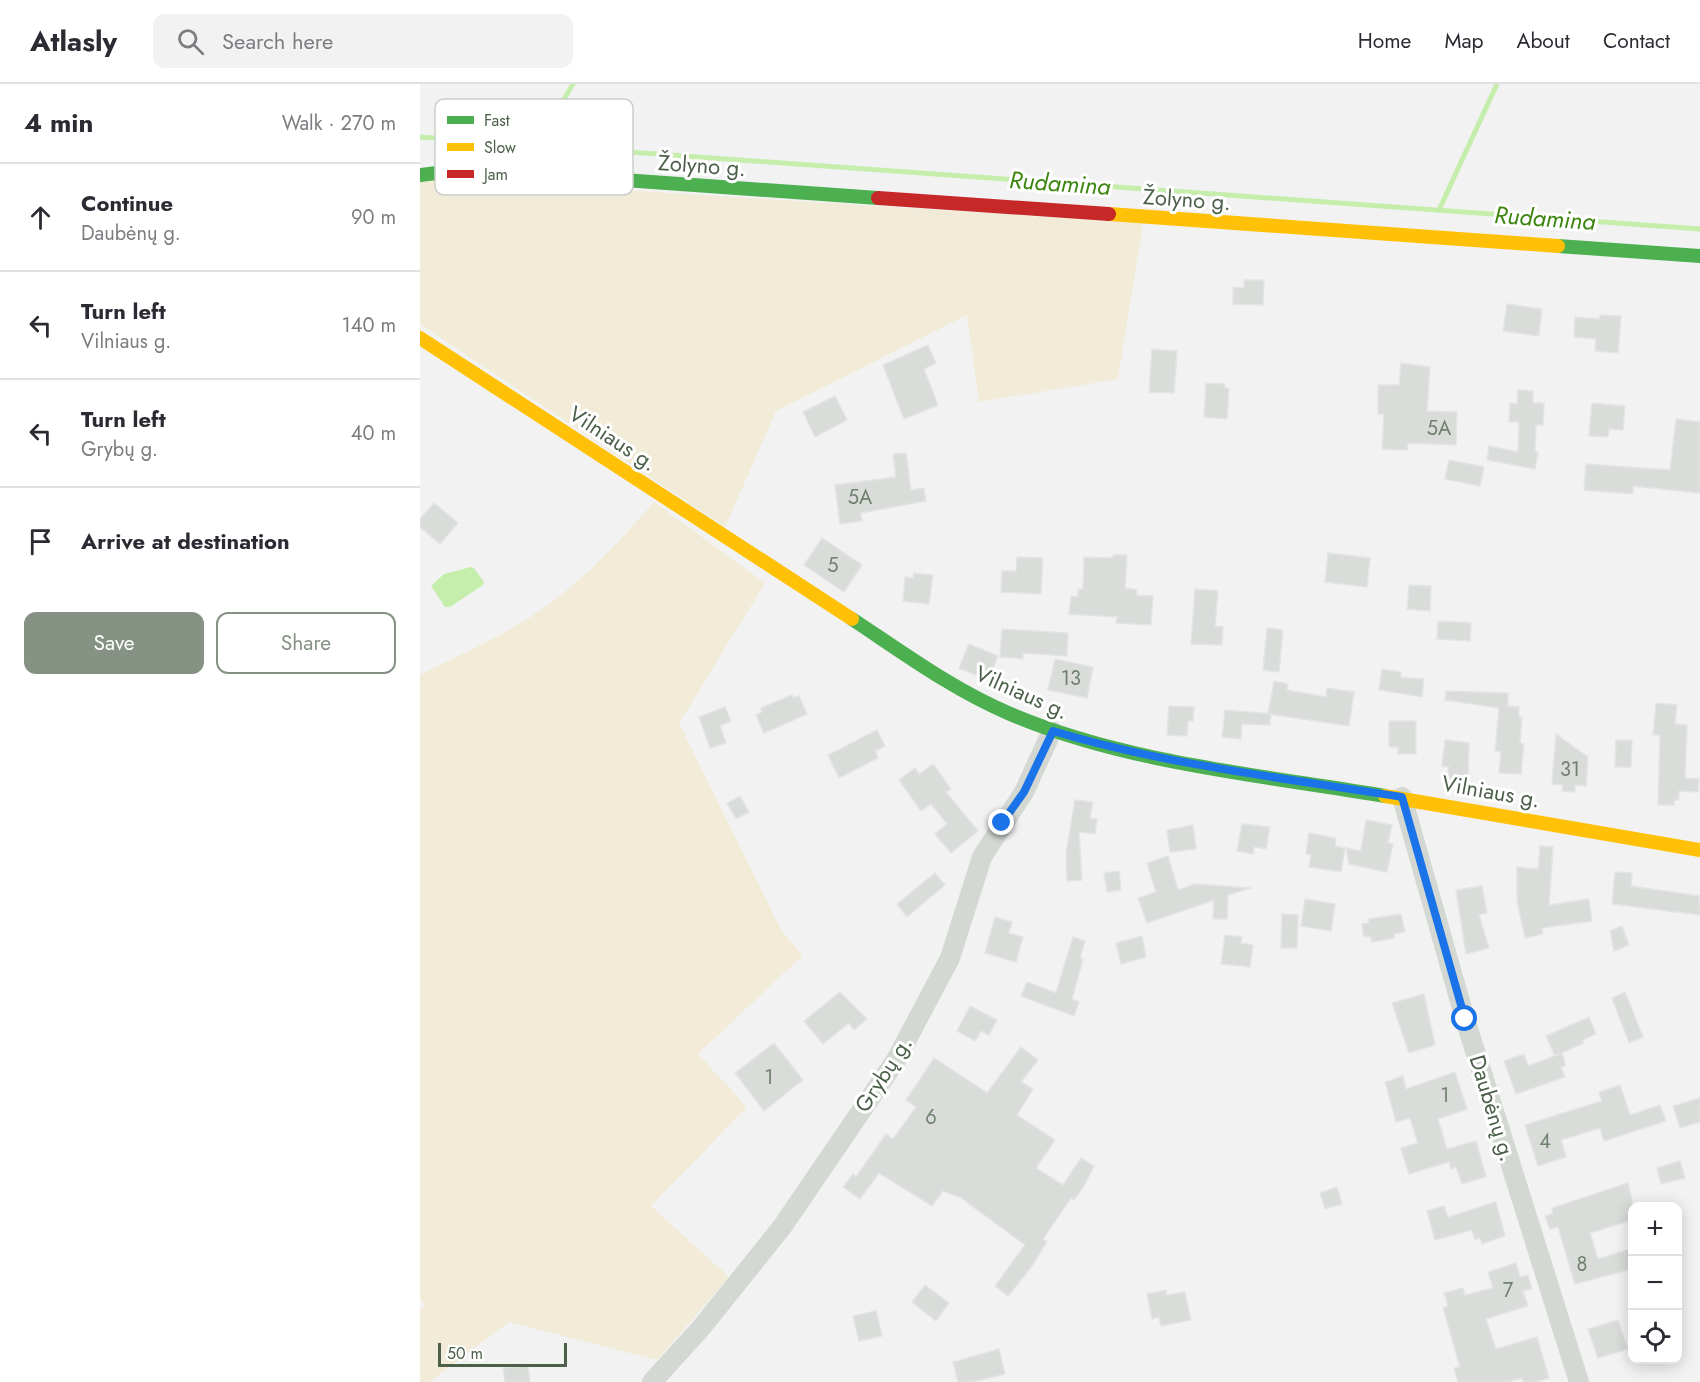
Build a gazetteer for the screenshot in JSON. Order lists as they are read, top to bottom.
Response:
{
  "streets": {
    "main road": ["Žolyno g.", "Vilniaus g."],
    "street": ["Grybų g.", "Daubėnų g."]
  },
  "crossings": [
    ["Vilniaus g.", "Grybų g."],
    ["Vilniaus g.", "Daubėnų g."]
  ],
  "water": ["Rudamina"],
  "house_numbers": [
    "5A",
    "5A",
    "5",
    "13",
    "31",
    "1",
    "1",
    "6",
    "4",
    "8",
    "7"
  ],
  "legend": ["Fast", "Slow", "Jam"],
  "scale_bar": "50 m",
  "page": {
    "header": "Atlasly",
    "search": "Search here",
    "nav": [
      "Home",
      "Map",
      "About",
      "Contact"
    ],
    "heading": ["4 min", "Walk · 270 m"],
    "list": [
      ["Continue", "Daubėnų g.", "90 m"],
      ["Turn left", "Vilniaus g.", "140 m"],
      ["Turn left", "Grybų g.", "40 m"],
      "Arrive at destination"
    ],
    "buttons": ["Save", "Share"],
    "map_buttons": ["+", "−"],
    "scale": "50 m"
  }
}
